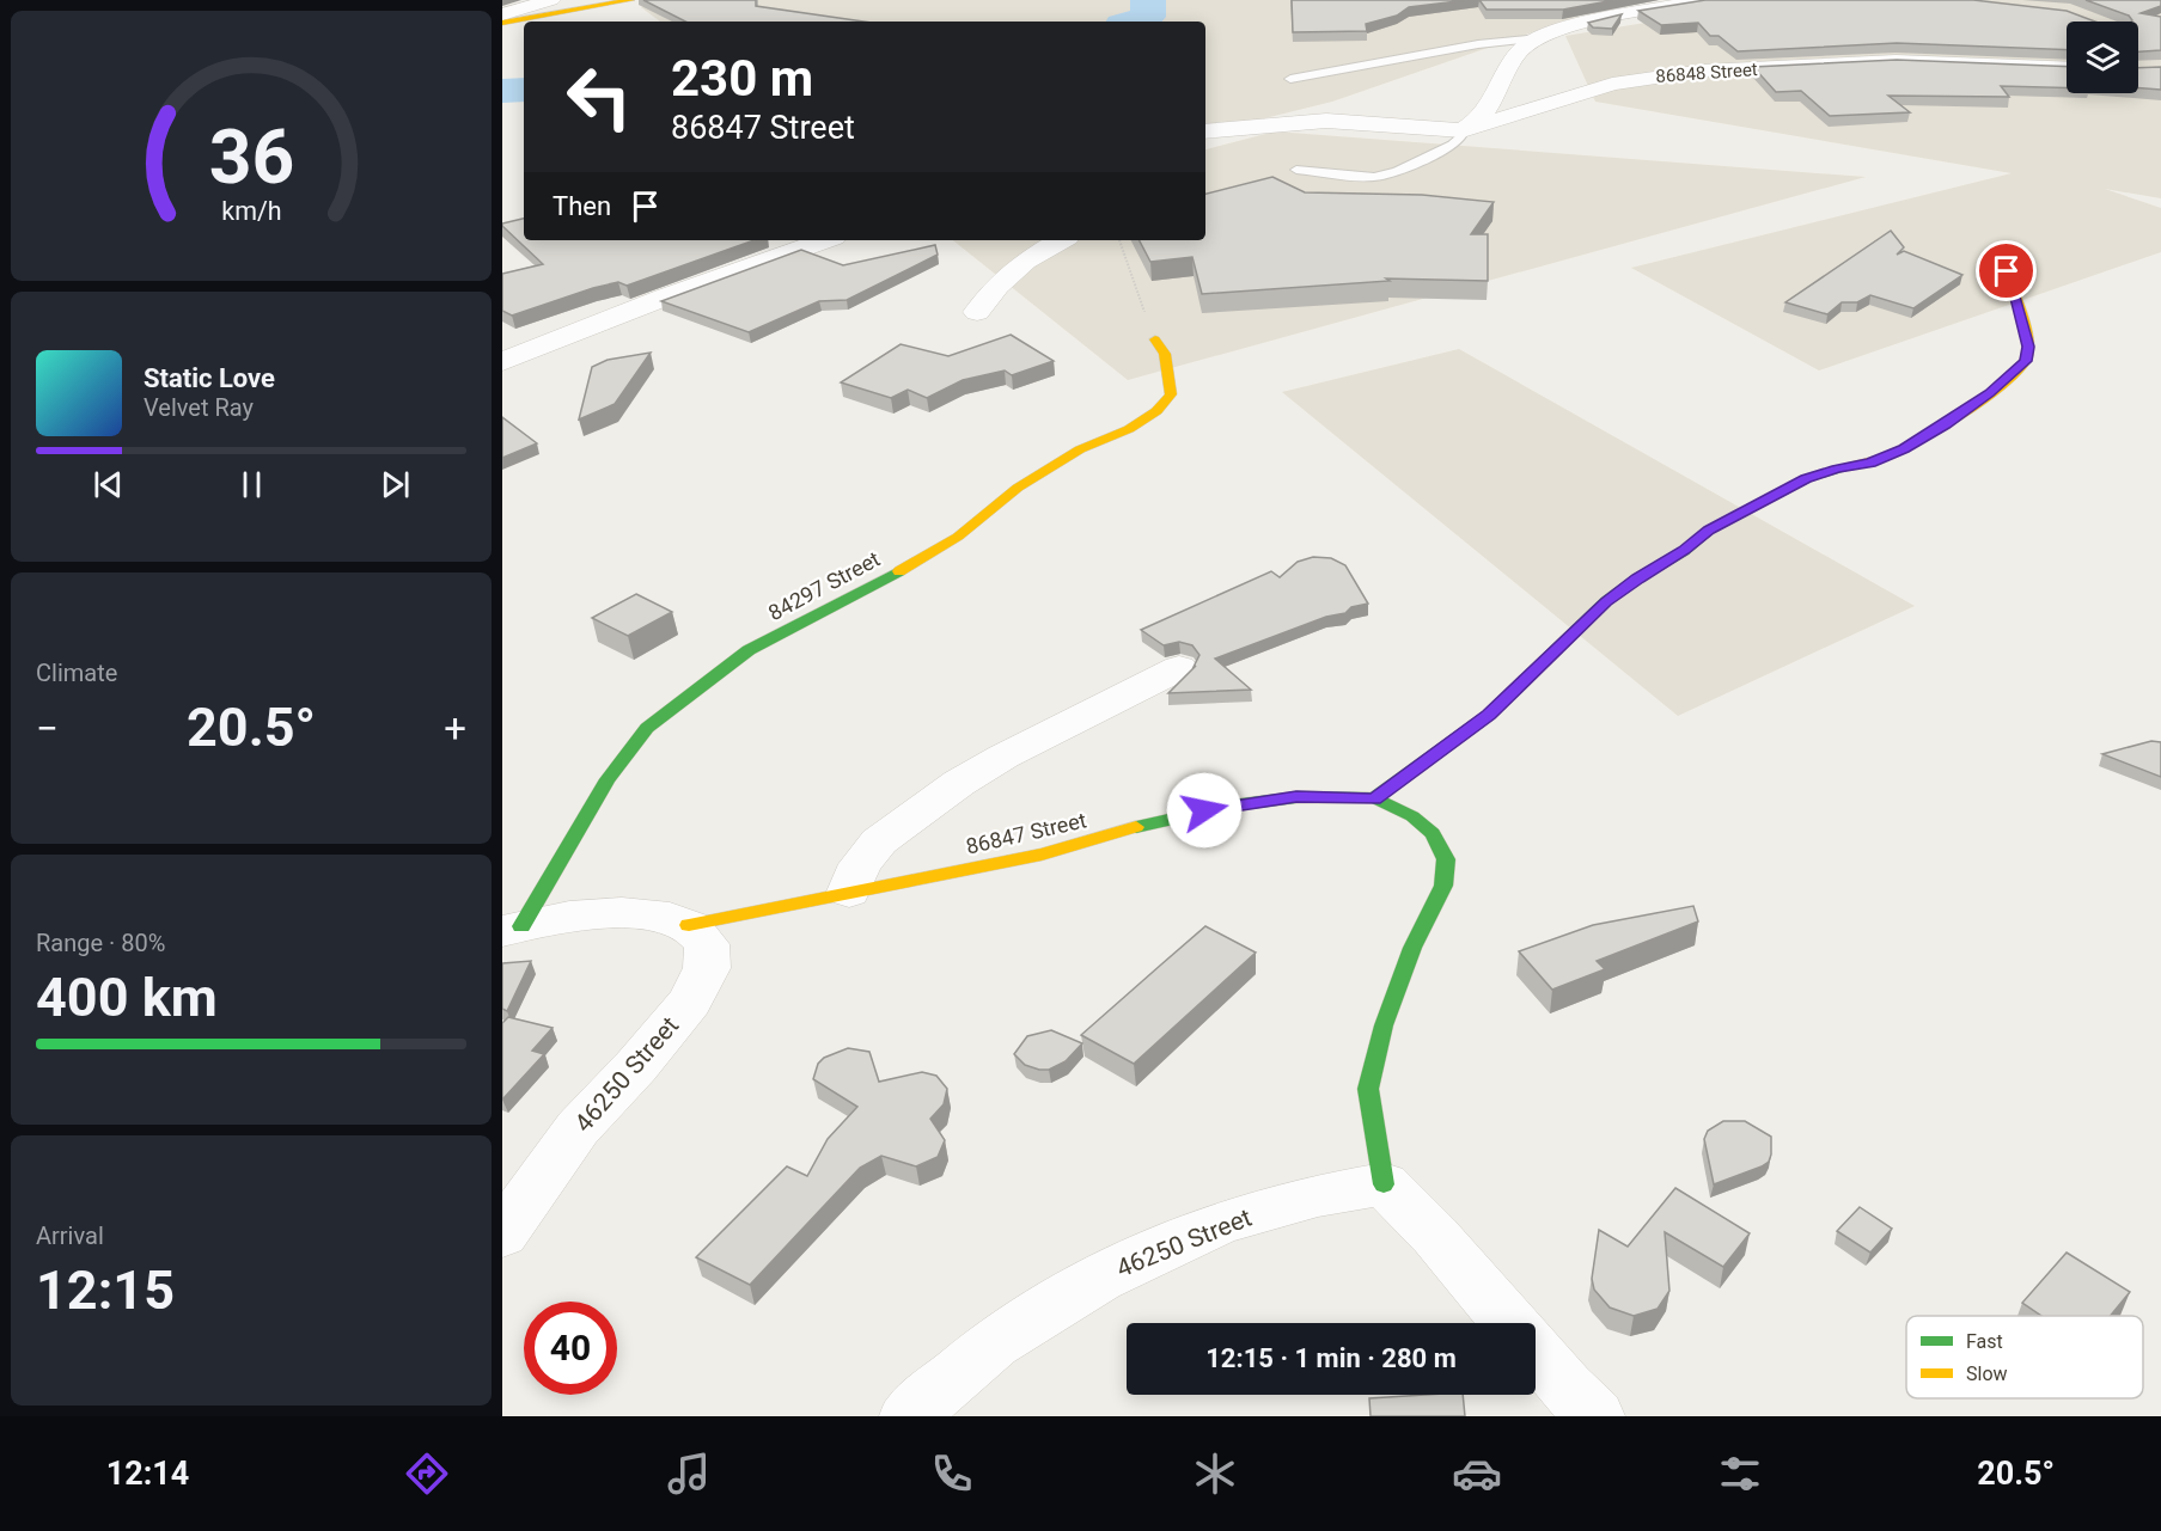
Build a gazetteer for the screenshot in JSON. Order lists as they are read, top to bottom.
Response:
{
  "streets": {
    "street": [
      "86848 Street",
      "84297 Street",
      "86847 Street",
      "46250 Street"
    ]
  },
  "crossings": [
    ["86847 Street", "46250 Street"]
  ],
  "legend": ["Fast", "Slow"],
  "page": {
    "turn": ["230 m", "86847 Street"],
    "then": "Then",
    "song": ["Static Love", "Velvet Ray"],
    "tile": [
      "Climate",
      ["Range · 80%", "400 km"],
      ["Arrival", "12:15"]
    ],
    "heat": ["−", "20.5°", "+"],
    "limit": "40",
    "trip": "12:15 · 1 min · 280 m",
    "tabs": ["12:14", "20.5°"],
    "gauge": ["36", "km/h"]
  }
}
